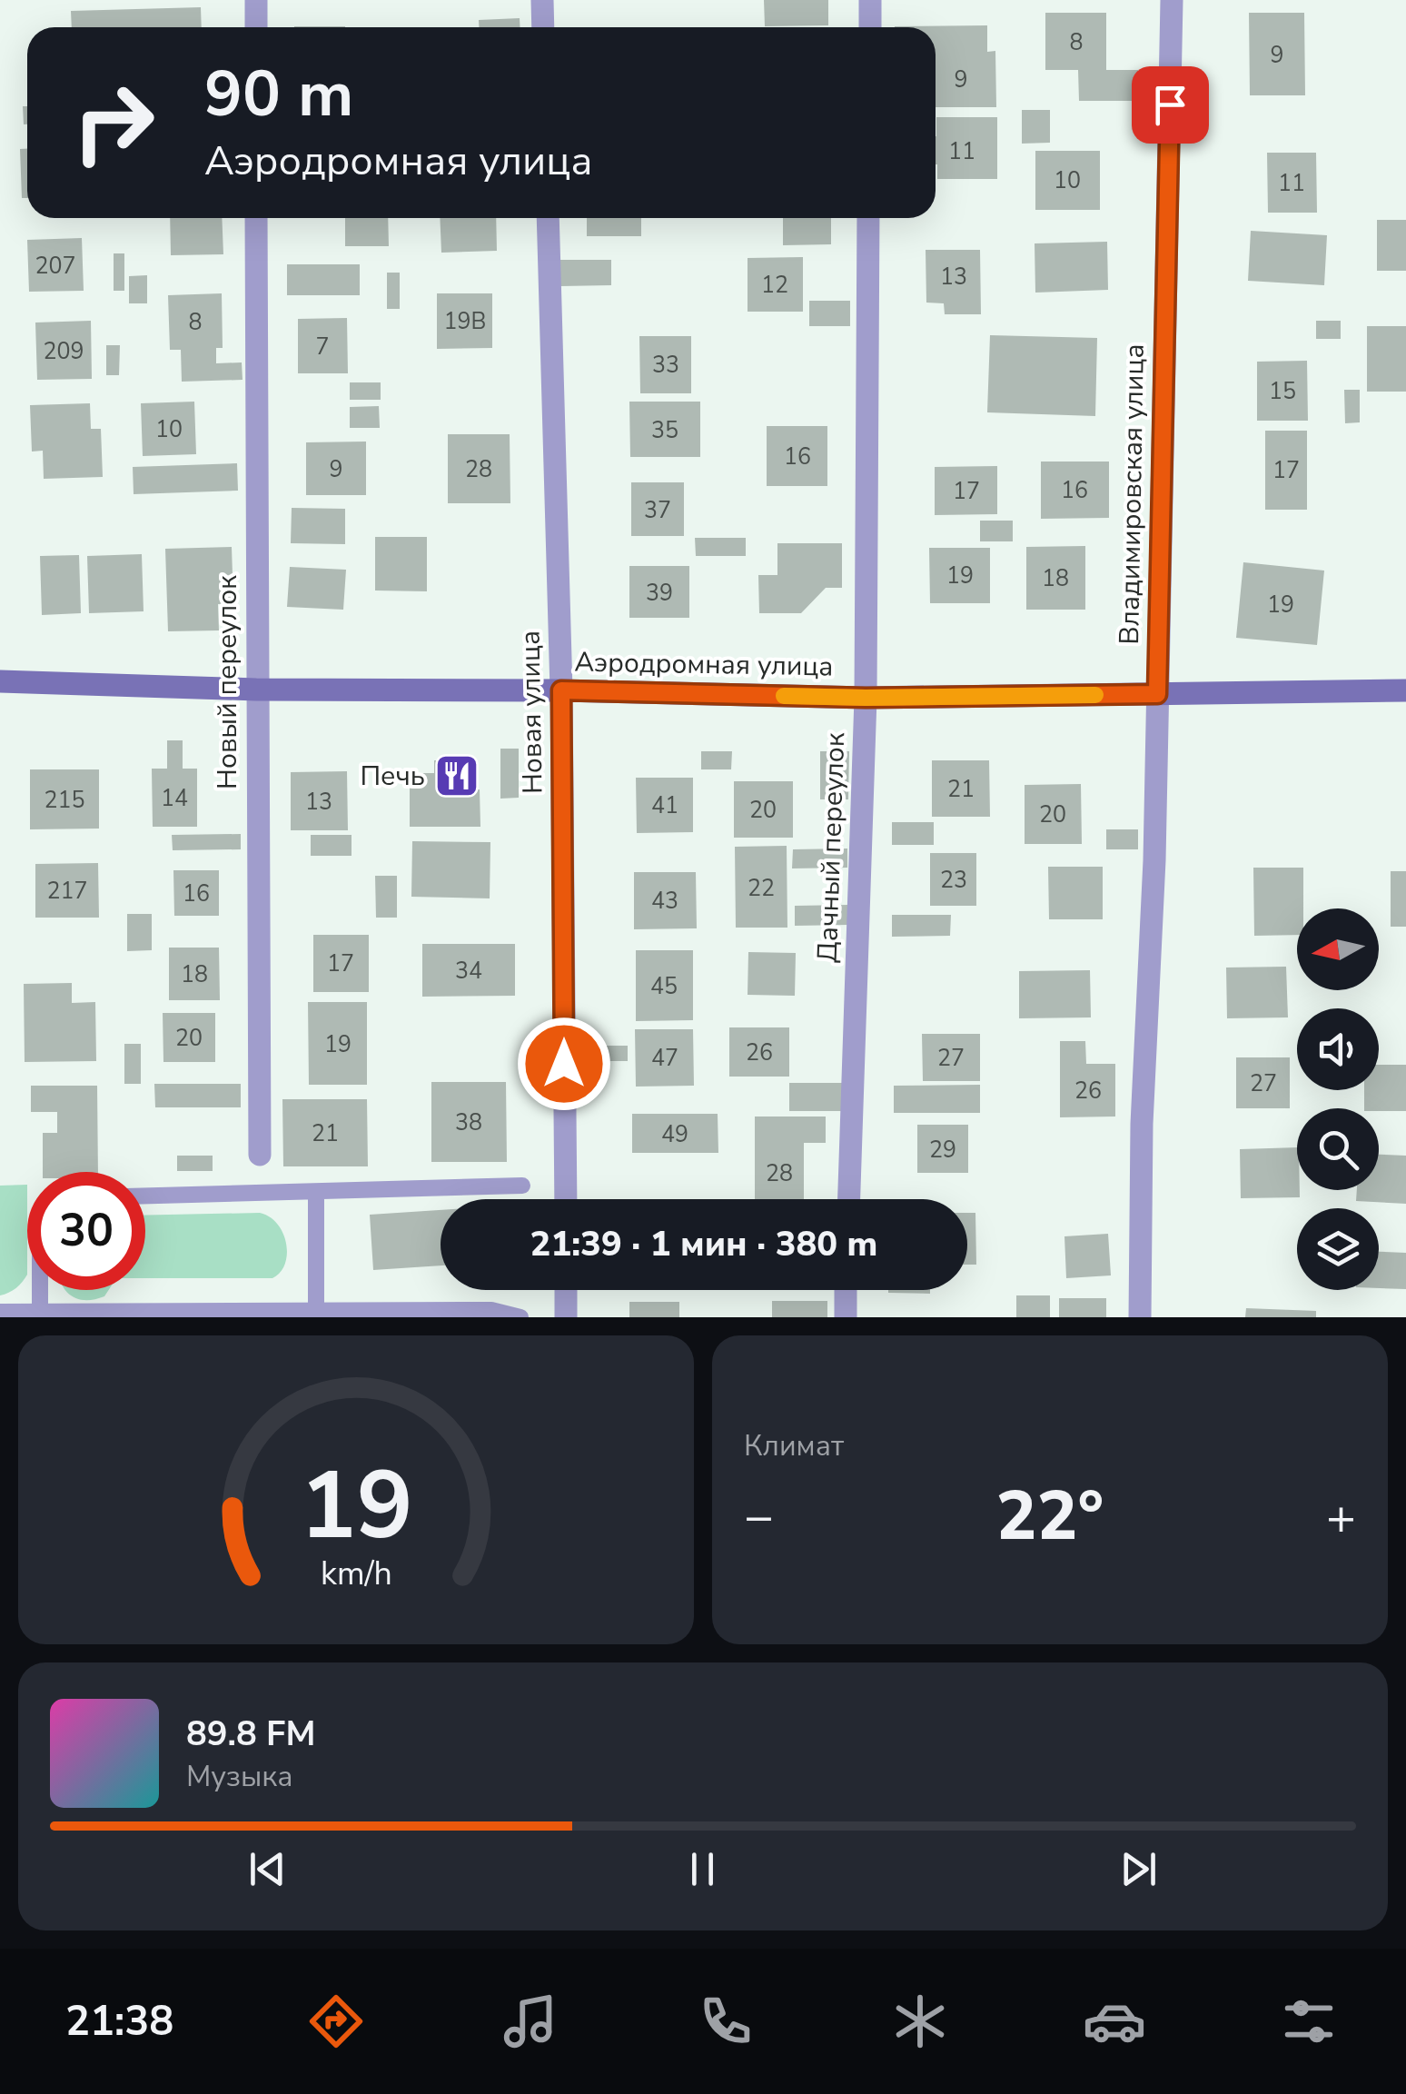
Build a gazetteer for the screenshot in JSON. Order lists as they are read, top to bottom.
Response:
{
  "streets": {
    "street": [
      "Владимировская улица",
      "Аэродромная улица",
      "Новый переулок",
      "Новая улица",
      "Дачный переулок"
    ]
  },
  "crossings": [
    ["Владимировская улица", "Аэродромная улица"],
    ["Аэродромная улица", "Новый переулок"],
    ["Аэродромная улица", "Новая улица"],
    ["Аэродромная улица", "Дачный переулок"]
  ],
  "places": {
    "restaurant": ["Печь"]
  },
  "house_numbers": [
    "8",
    "9",
    "9",
    "11",
    "10",
    "11",
    "207",
    "13",
    "12",
    "19В",
    "8",
    "7",
    "209",
    "33",
    "15",
    "10",
    "35",
    "16",
    "9",
    "28",
    "17",
    "16",
    "17",
    "37",
    "19",
    "18",
    "39",
    "19",
    "21",
    "14",
    "215",
    "13",
    "41",
    "20",
    "20",
    "23",
    "22",
    "217",
    "16",
    "43",
    "17",
    "34",
    "18",
    "45",
    "20",
    "19",
    "26",
    "47",
    "27",
    "27",
    "26",
    "38",
    "21",
    "49",
    "29",
    "28"
  ],
  "north": "left",
  "page": {
    "turn": ["90 m", "Аэродромная улица"],
    "limit": "30",
    "trip": "21:39 · 1 мин · 380 m",
    "tile": "Климат",
    "heat": ["−", "22°", "+"],
    "song": ["89.8 FM", "Музыка"],
    "tabs": "21:38",
    "gauge": ["19", "km/h"]
  }
}
